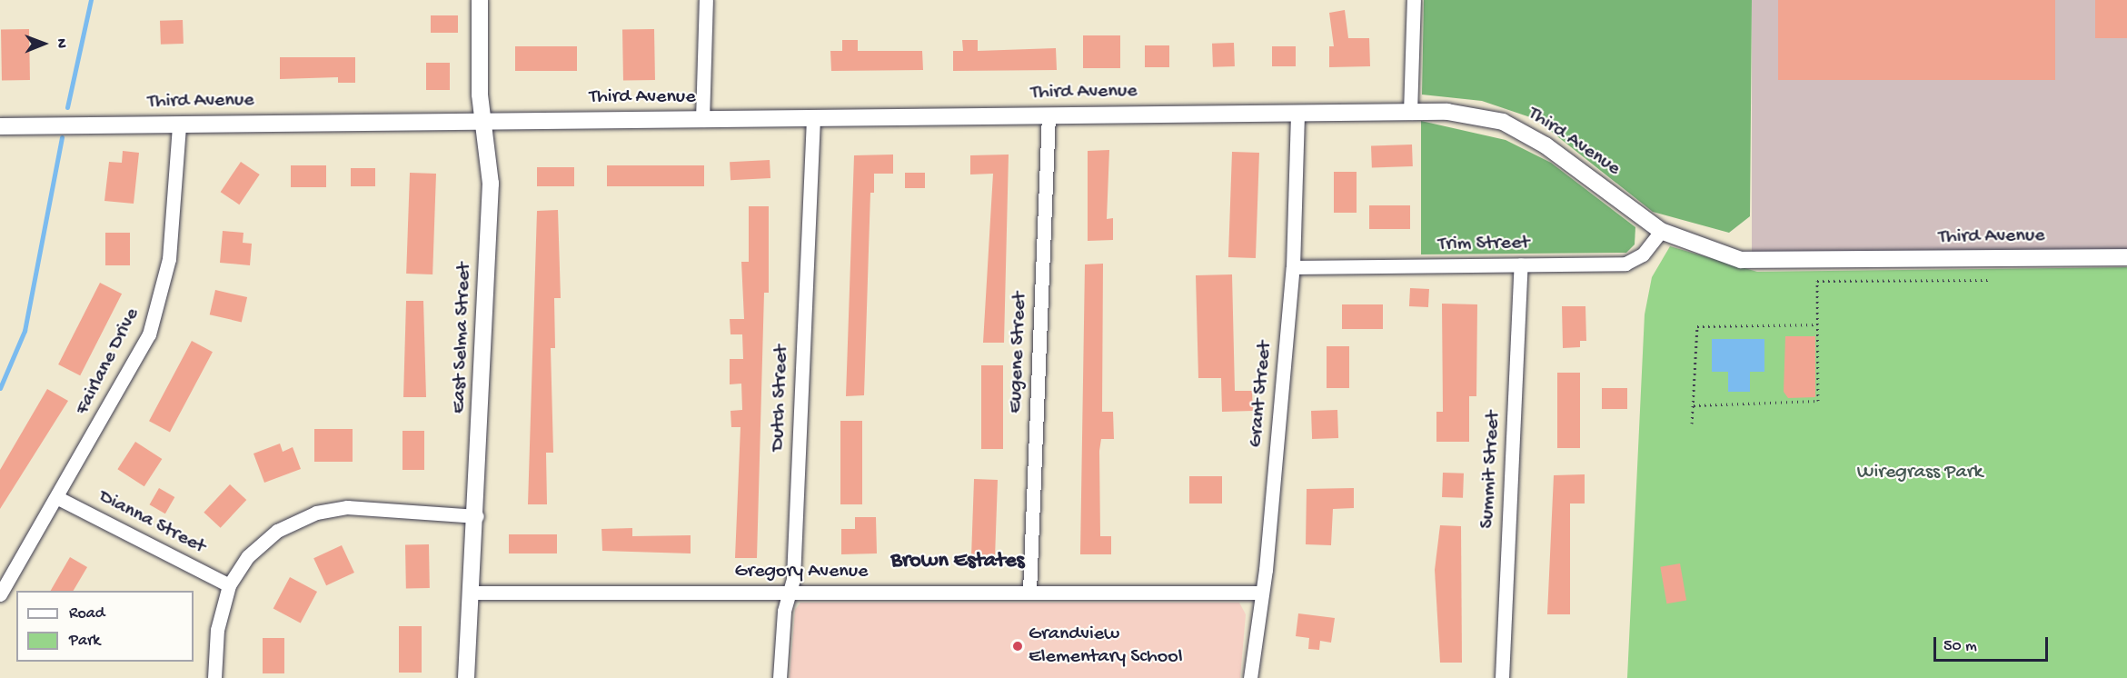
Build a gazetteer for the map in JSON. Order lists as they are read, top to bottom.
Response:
{
  "streets": {
    "street": [
      "Third Avenue",
      "Trim Street",
      "East Selma Street",
      "Eugene Street",
      "Fairlane Drive",
      "Grant Street",
      "Dutch Street",
      "Summit Street",
      "Dianna Street",
      "Gregory Avenue"
    ]
  },
  "crossings": [
    ["Third Avenue", "Trim Street"],
    ["Third Avenue", "East Selma Street"],
    ["Third Avenue", "Eugene Street"],
    ["Third Avenue", "Fairlane Drive"],
    ["Third Avenue", "Grant Street"],
    ["Third Avenue", "Dutch Street"],
    ["Trim Street", "Grant Street"],
    ["Trim Street", "Summit Street"],
    ["East Selma Street", "Gregory Avenue"],
    ["Eugene Street", "Gregory Avenue"],
    ["Fairlane Drive", "Dianna Street"],
    ["Grant Street", "Gregory Avenue"],
    ["Dutch Street", "Gregory Avenue"]
  ],
  "districts": ["Brown Estates"],
  "parks": ["Wiregrass Park"],
  "places": ["Grandview Elementary School"],
  "legend": ["Road", "Park"],
  "scale_bar": "50 m",
  "north": "right"
}
